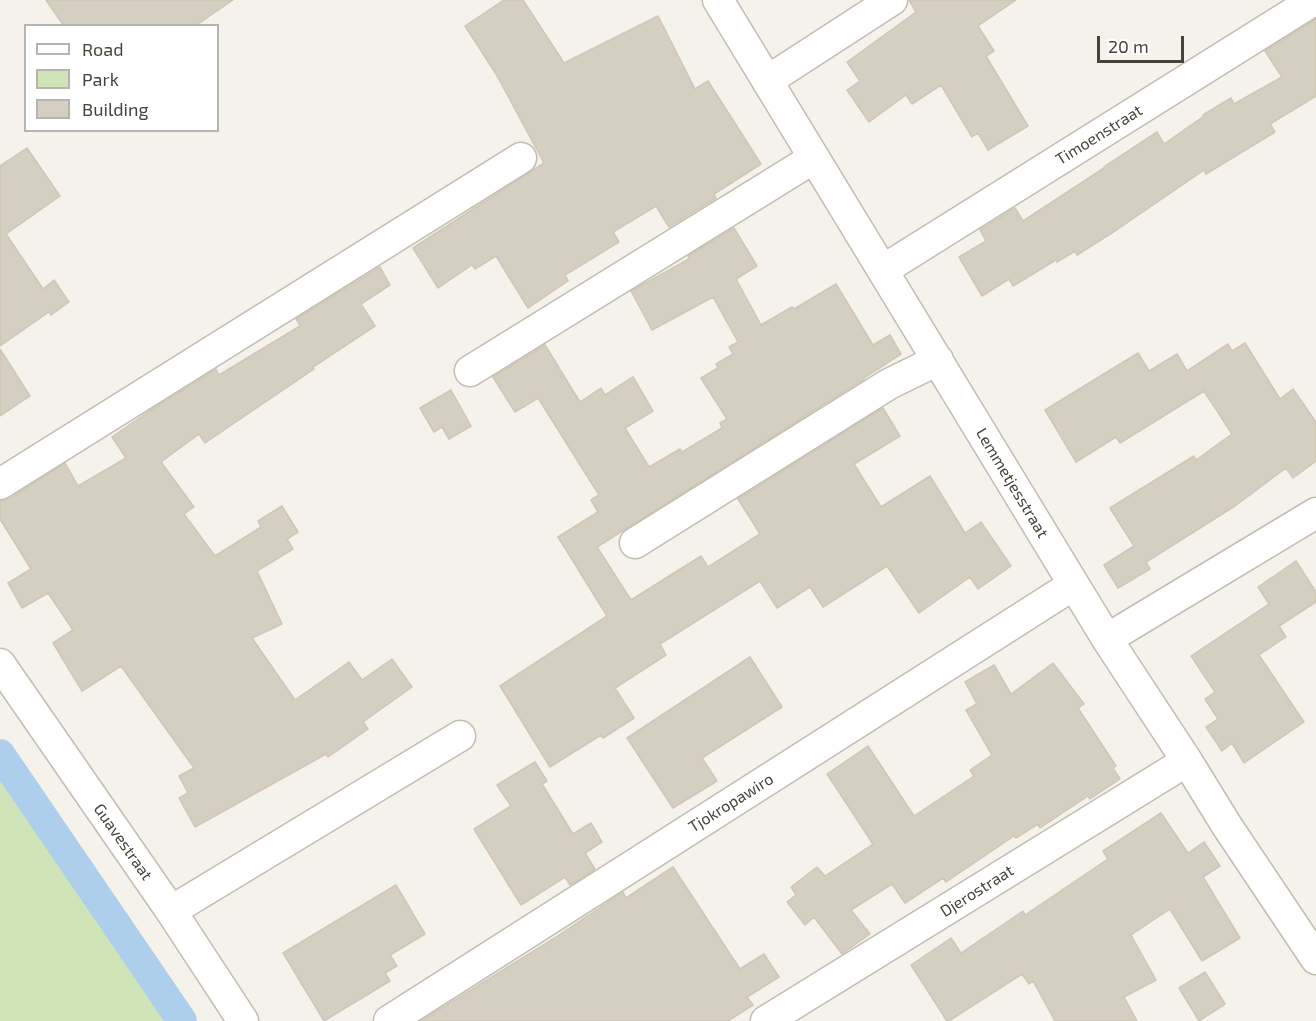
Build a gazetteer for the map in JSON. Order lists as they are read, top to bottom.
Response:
{
  "streets": {
    "street": [
      "Timoenstraat",
      "Lemmetjesstraat",
      "Tjokropawiro",
      "Guavestraat",
      "Djerostraat"
    ]
  },
  "crossings": [
    ["Timoenstraat", "Lemmetjesstraat"],
    ["Lemmetjesstraat", "Tjokropawiro"],
    ["Lemmetjesstraat", "Djerostraat"]
  ],
  "legend": ["Road", "Park", "Building"],
  "scale_bar": "20 m"
}
